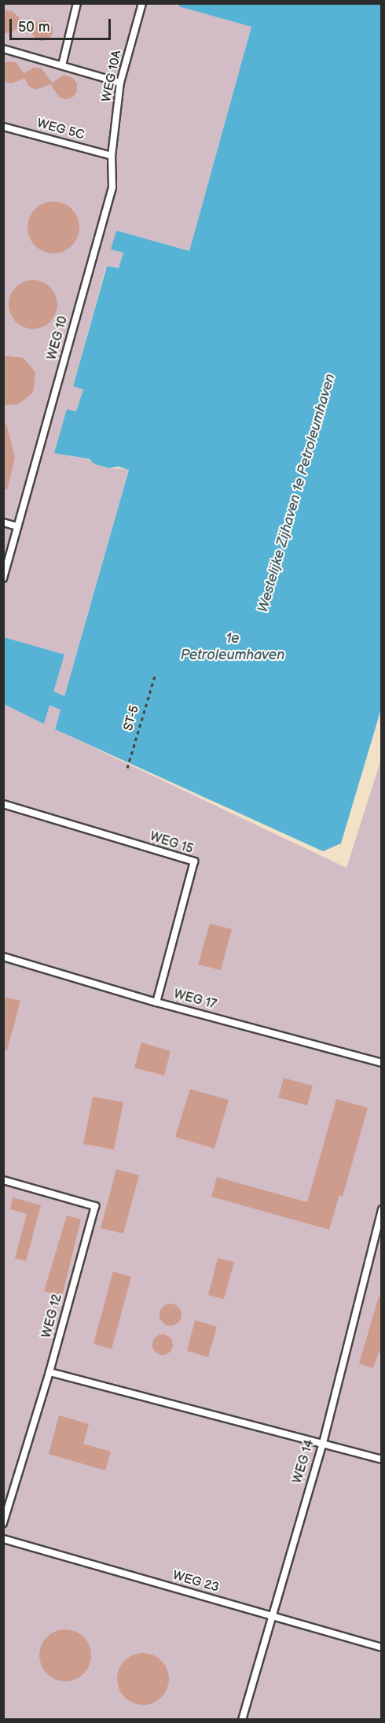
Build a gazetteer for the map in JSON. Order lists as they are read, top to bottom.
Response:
{
  "streets": {
    "lane": [
      "WEG 10A",
      "WEG 5C",
      "WEG 10",
      "WEG 15",
      "WEG 17",
      "WEG 12",
      "WEG 14",
      "WEG 23"
    ],
    "path": ["ST-5"]
  },
  "crossings": [
    ["WEG 10A", "WEG 5C"],
    ["WEG 10A", "WEG 10"],
    ["WEG 5C", "WEG 10"],
    ["WEG 15", "WEG 17"],
    ["WEG 14", "WEG 23"]
  ],
  "water": ["Westelijke Zijhaven 1e Petroleumhaven", "1e Petroleumhaven"],
  "scale_bar": "50 m"
}
